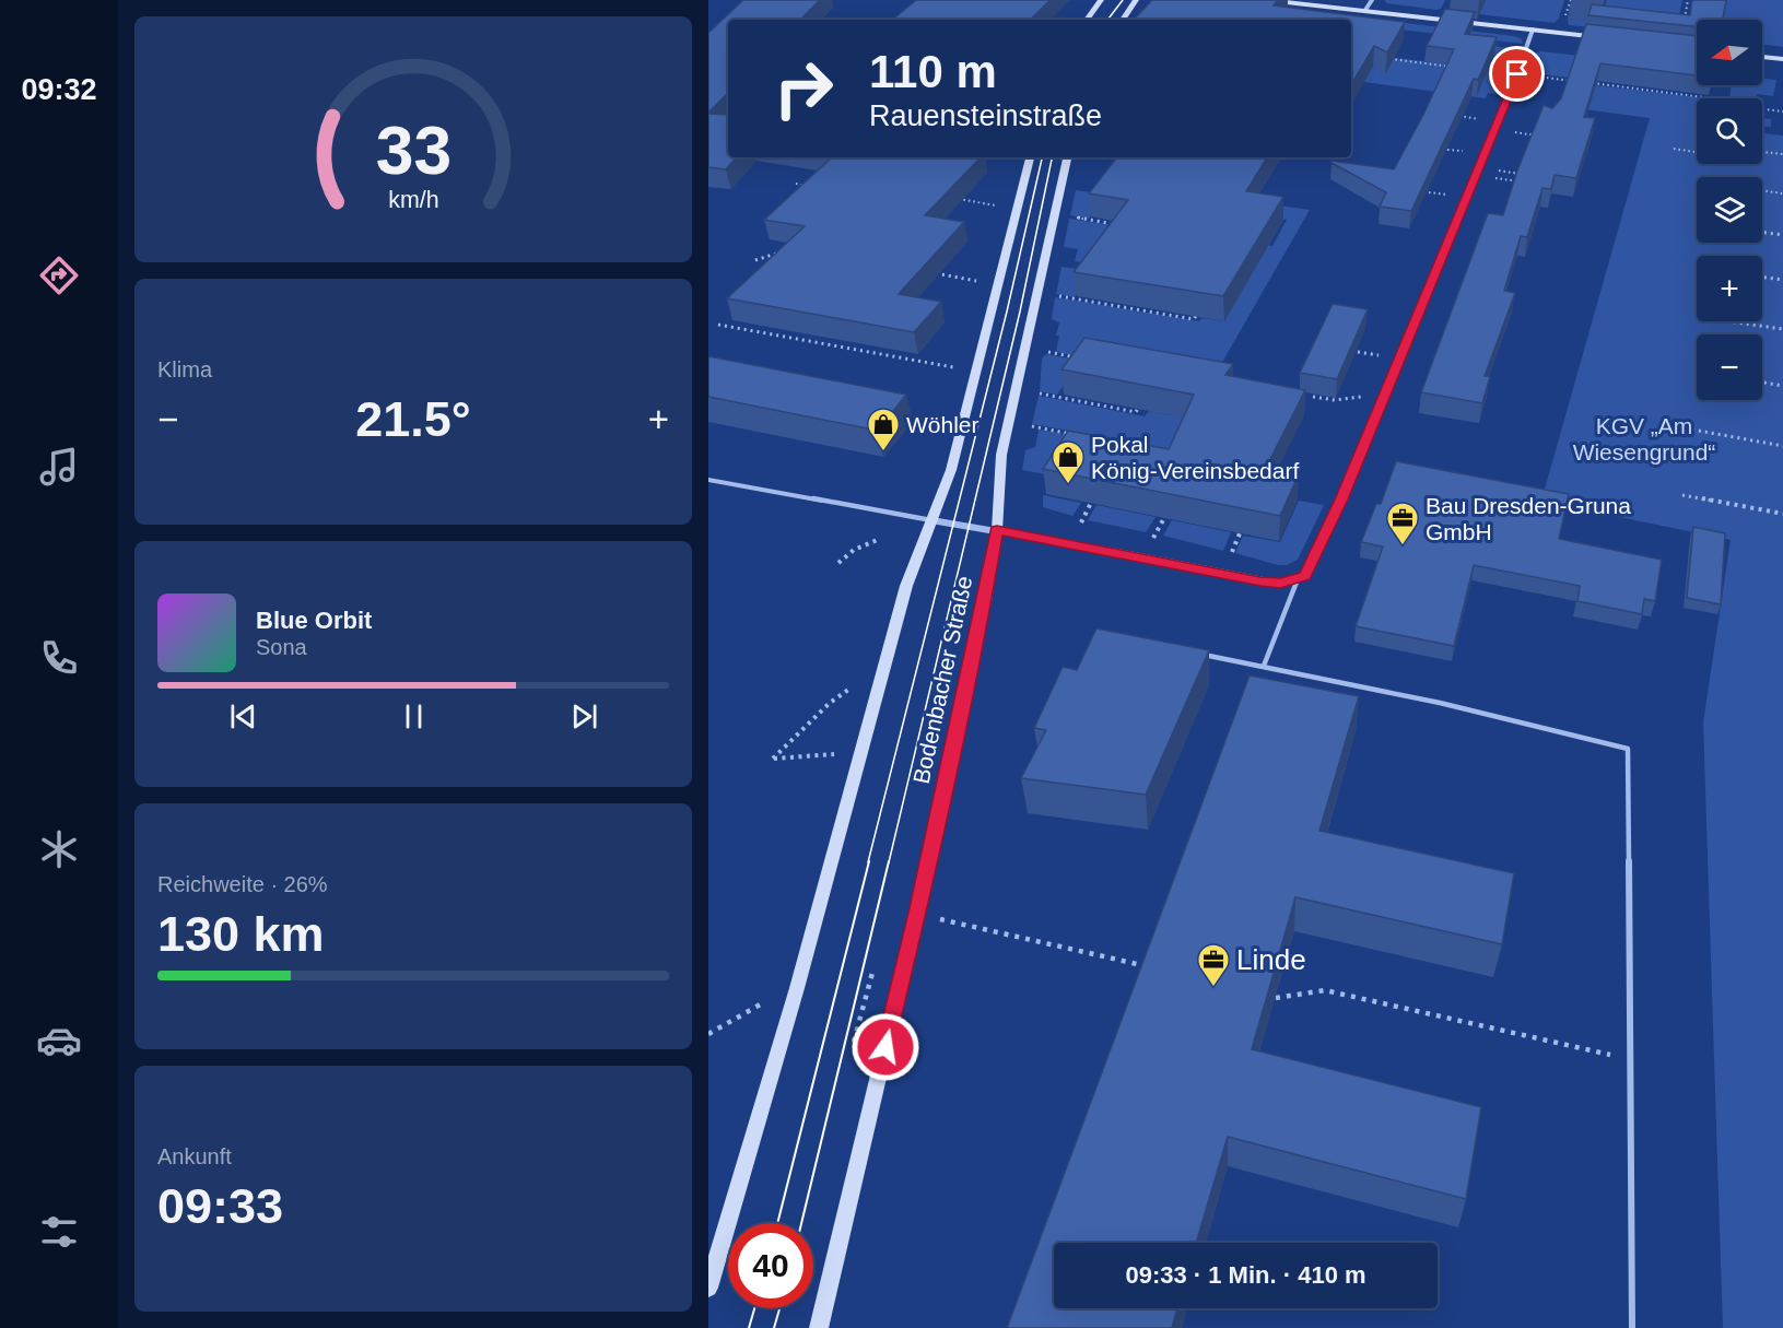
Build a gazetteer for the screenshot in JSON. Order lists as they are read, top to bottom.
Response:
{
  "streets": {
    "street": ["Bodenbacher Straße"]
  },
  "parks": ["KGV „Am Wiesengrund“"],
  "places": {
    "shop": ["Wöhler", "Pokal König-Vereinsbedarf"],
    "office": ["Bau Dresden-Gruna GmbH", "Linde"]
  },
  "north": "left",
  "page": {
    "tabs": "09:32",
    "map_buttons": ["+", "−"],
    "turn": ["110 m", "Rauensteinstraße"],
    "tile": [
      "Klima",
      ["Reichweite · 26%", "130 km"],
      ["Ankunft", "09:33"]
    ],
    "heat": ["−", "21.5°", "+"],
    "song": ["Blue Orbit", "Sona"],
    "limit": "40",
    "trip": "09:33 · 1 Min. · 410 m",
    "gauge": ["33", "km/h"]
  }
}
